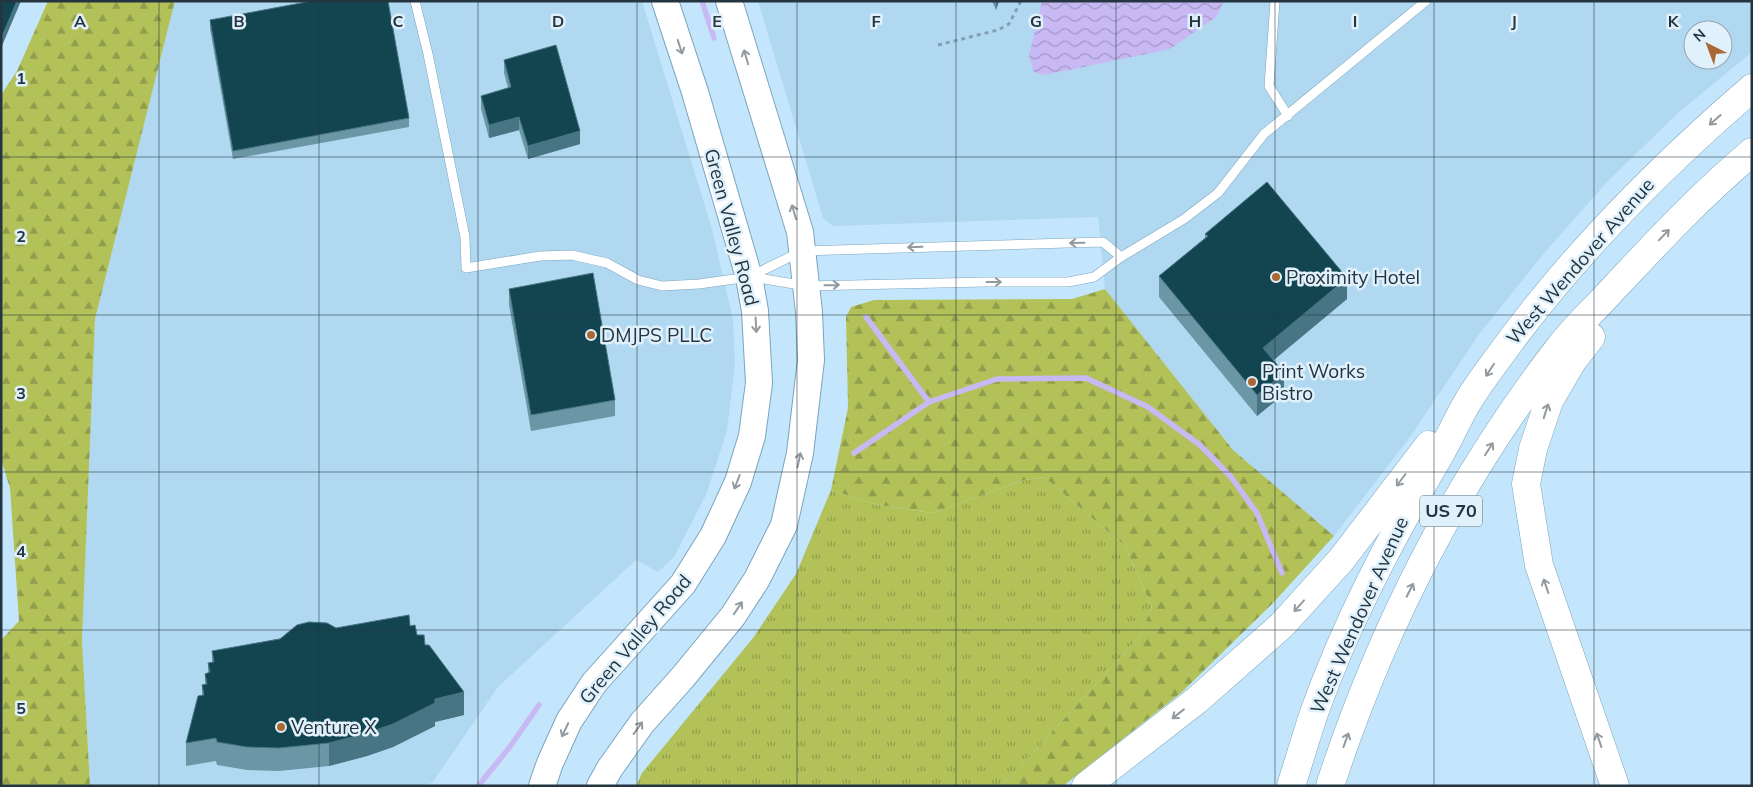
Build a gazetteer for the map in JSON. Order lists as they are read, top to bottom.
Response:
{
  "streets": {
    "highway": ["West Wendover Avenue", "US 70"],
    "main road": ["Green Valley Road"]
  },
  "places": [
    "Proximity Hotel",
    "DMJPS PLLC",
    "Print Works Bistro",
    "Venture X"
  ],
  "north": "top left",
  "grid": {
    "columns": [
      "A",
      "B",
      "C",
      "D",
      "E",
      "F",
      "G",
      "H",
      "I",
      "J",
      "K"
    ],
    "rows": [
      "1",
      "2",
      "3",
      "4",
      "5"
    ]
  }
}
